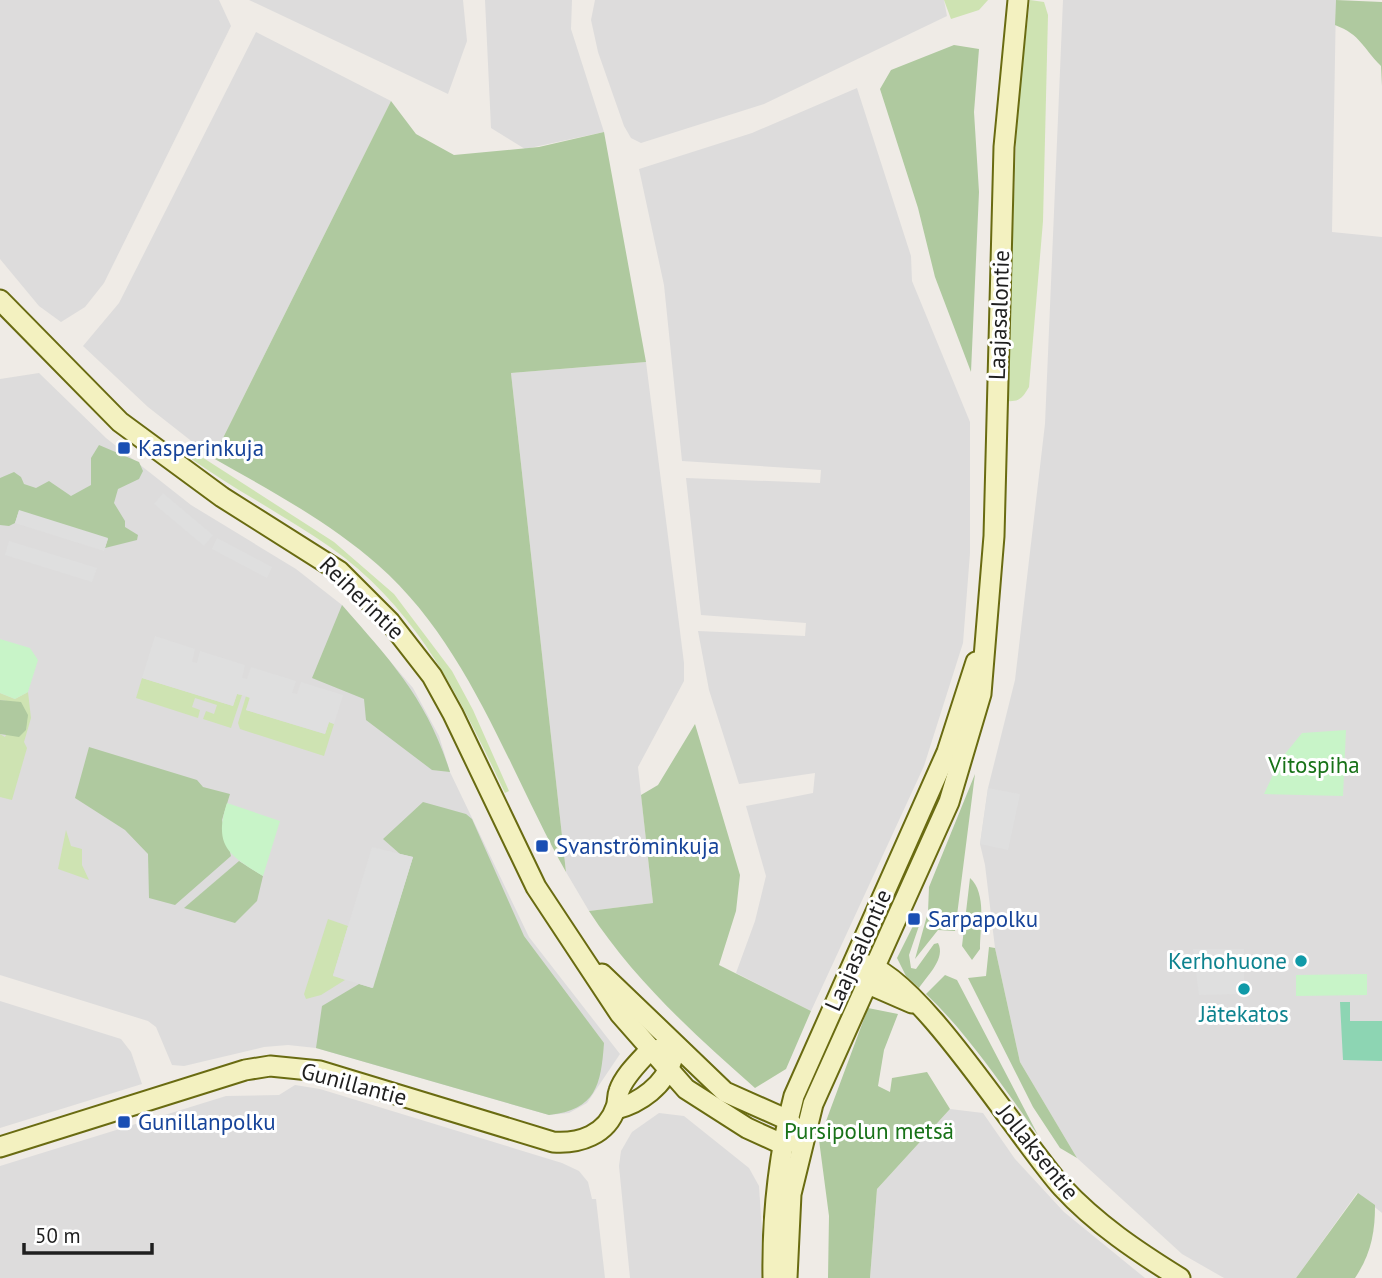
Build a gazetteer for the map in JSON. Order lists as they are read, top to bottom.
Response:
{
  "streets": {
    "main road": [
      "Laajasalontie",
      "Reiherintie",
      "Gunillantie",
      "Jollaksentie"
    ]
  },
  "crossings": [
    ["Laajasalontie", "Reiherintie"],
    ["Laajasalontie", "Jollaksentie"],
    ["Reiherintie", "Gunillantie"]
  ],
  "parks": ["Vitospiha", "Pursipolun metsä"],
  "places": {
    "transit": [
      "Kasperinkuja",
      "Svanströminkuja",
      "Sarpapolku",
      "Gunillanpolku"
    ],
    "other": ["Kerhohuone", "Jätekatos"]
  },
  "scale_bar": "50 m"
}
